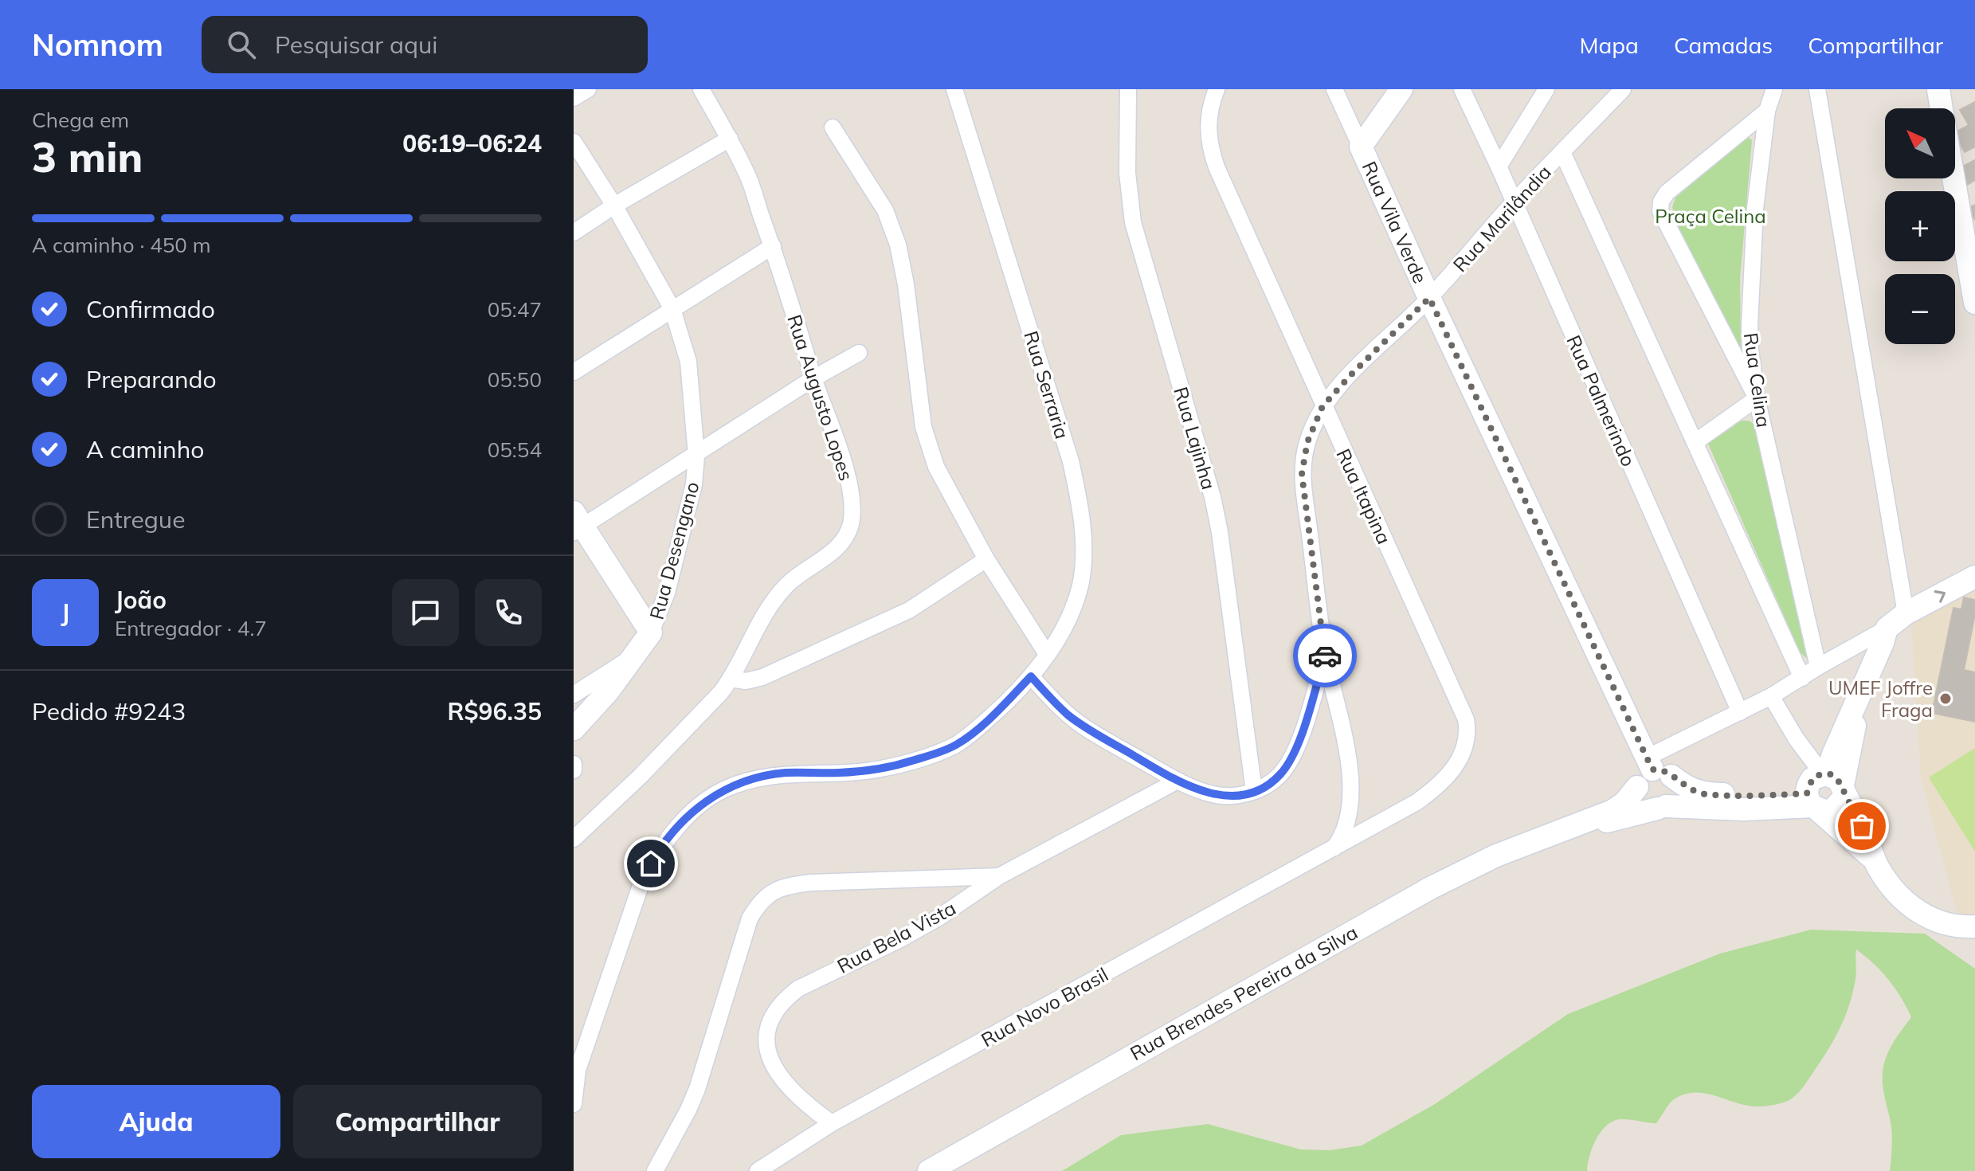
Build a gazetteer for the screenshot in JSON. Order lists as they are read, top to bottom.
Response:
{
  "streets": {
    "main road": ["Rua Vila Verde", "Rua Desengano", "Rua Brendes Pereira da Silva"],
    "street": [
      "Rua Marilândia",
      "Rua Celina",
      "Rua Serraria",
      "Rua Augusto Lopes",
      "Rua Palmerindo",
      "Rua Lajinha",
      "Rua Itapina",
      "Rua Bela Vista",
      "Rua Novo Brasil"
    ]
  },
  "crossings": [
    ["Rua Marilândia", "Rua Vila Verde"],
    ["Rua Marilândia", "Rua Palmerindo"],
    ["Rua Marilândia", "Rua Itapina"],
    ["Rua Marilândia", "Rua Novo Brasil"],
    ["Rua Vila Verde", "Rua Brendes Pereira da Silva"],
    ["Rua Itapina", "Rua Novo Brasil"],
    ["Rua Bela Vista", "Rua Novo Brasil"]
  ],
  "parks": ["Praça Celina"],
  "places": ["UMEF Joffre Fraga"],
  "north": "top left",
  "page": {
    "header": "Nomnom",
    "search": "Pesquisar aqui",
    "nav": ["Mapa", "Camadas", "Compartilhar"],
    "heading": ["3 min", "Chega em", "06:19–06:24"],
    "panel": [
      "João",
      "Entregador · 4.7",
      "Pedido #9243",
      "R$96.35"
    ],
    "map_buttons": ["+", "−"],
    "bar": "A caminho · 450 m",
    "list": [
      ["Confirmado", "05:47"],
      ["Preparando", "05:50"],
      ["A caminho", "05:54"],
      "Entregue"
    ],
    "round": "J",
    "buttons": ["Ajuda", "Compartilhar"]
  }
}
